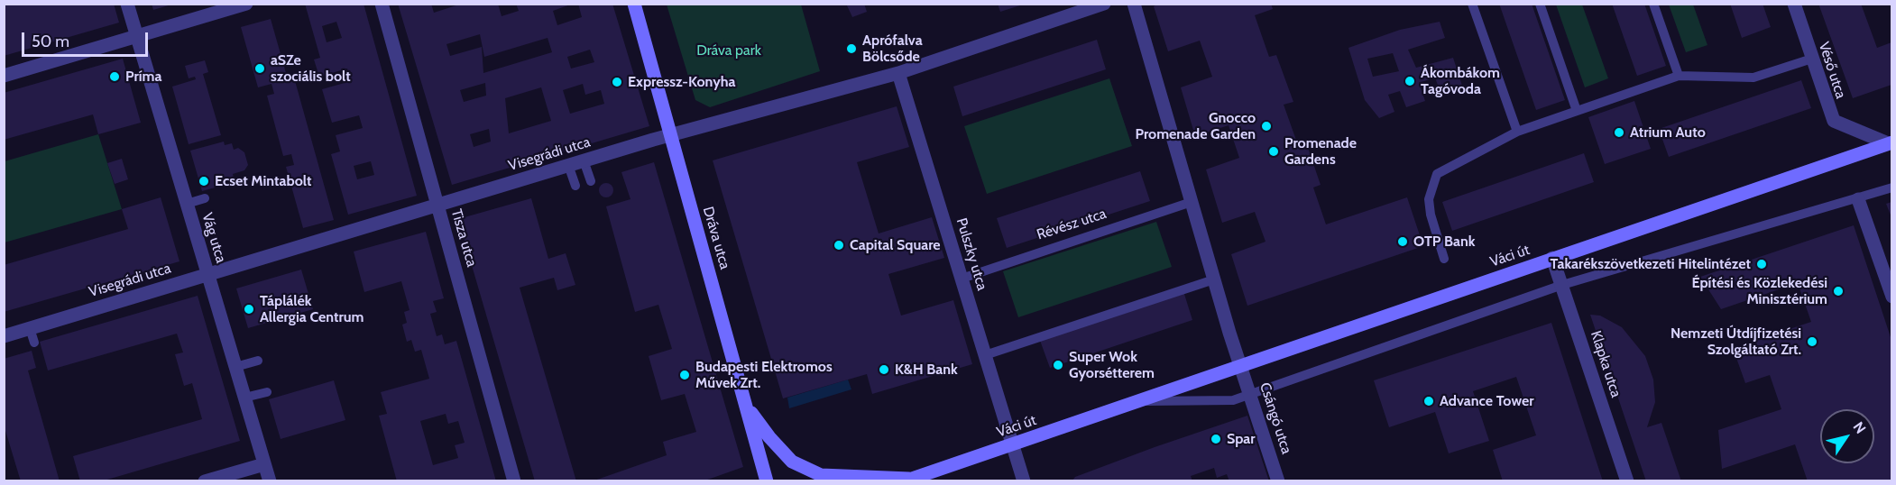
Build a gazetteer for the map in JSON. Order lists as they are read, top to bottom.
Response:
{
  "streets": {
    "main road": ["Dráva utca", "Váci út"],
    "street": [
      "Véső utca",
      "Visegrádi utca",
      "Vág utca",
      "Tisza utca",
      "Pulszky utca",
      "Klapka utca",
      "Csángó utca"
    ],
    "lane": ["Révész utca"]
  },
  "crossings": [
    ["Véső utca", "Váci út"],
    ["Visegrádi utca", "Vág utca"],
    ["Visegrádi utca", "Tisza utca"],
    ["Visegrádi utca", "Dráva utca"],
    ["Visegrádi utca", "Pulszky utca"],
    ["Révész utca", "Pulszky utca"],
    ["Pulszky utca", "Váci út"],
    ["Váci út", "Klapka utca"],
    ["Váci út", "Csángó utca"]
  ],
  "parks": ["Dráva park"],
  "places": [
    "Aprófalva Bölcsőde",
    "aSZe szociális bolt",
    "Príma",
    "Ákombákom Tagóvoda",
    "Expressz-Konyha",
    "Gnocco Promenade Garden",
    "Atrium Auto",
    "Promenade Gardens",
    "Ecset Mintabolt",
    "OTP Bank",
    "Capital Square",
    "Takarékszövetkezeti Hitelintézet",
    "Építési és Közlekedési Minisztérium",
    "Táplálék Allergia Centrum",
    "Nemzeti Útdíjfizetési Szolgáltató Zrt.",
    "Super Wok Gyorsétterem",
    "K&H Bank",
    "Budapesti Elektromos Művek Zrt.",
    "Advance Tower",
    "Spar"
  ],
  "scale_bar": "50 m",
  "north": "top right"
}
